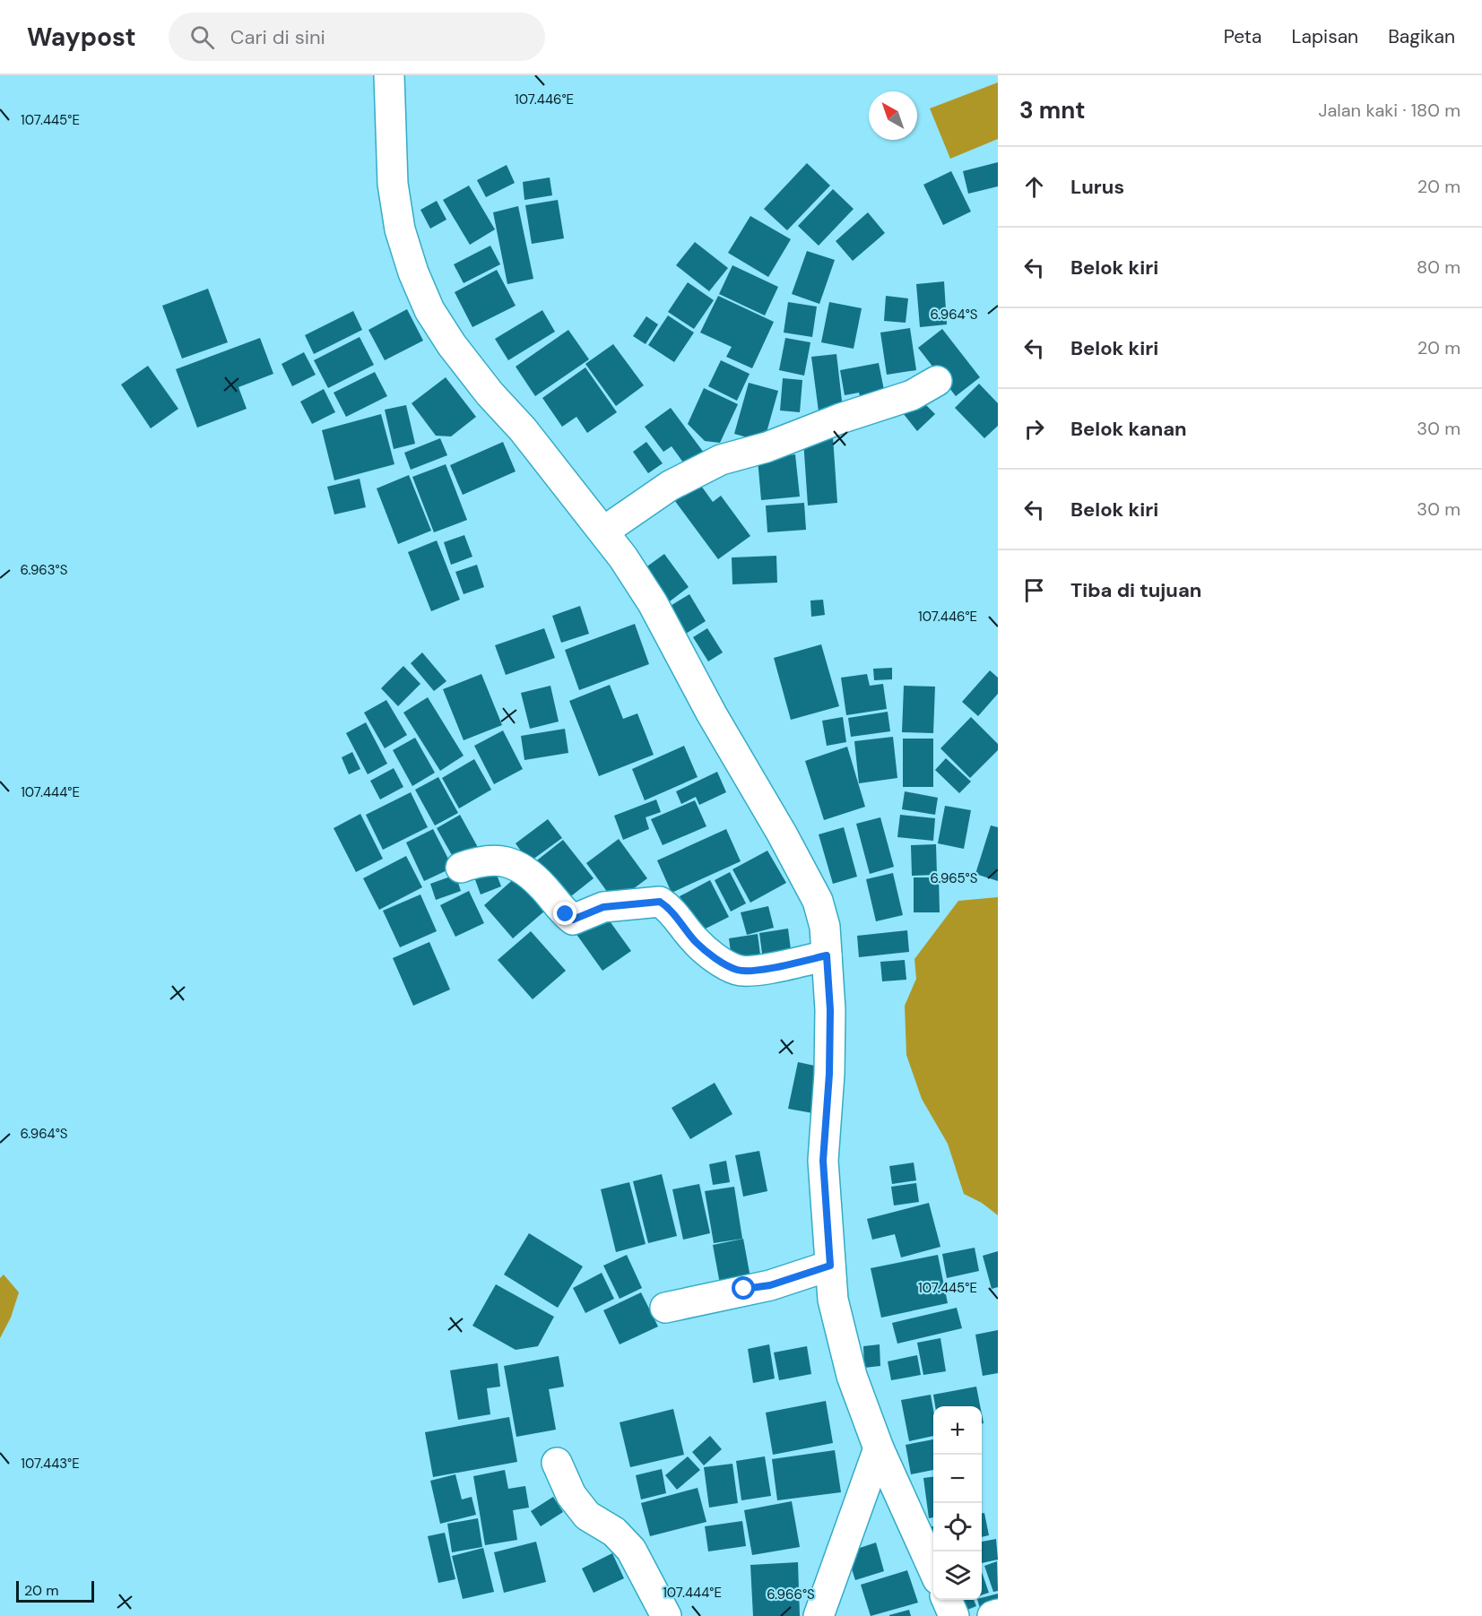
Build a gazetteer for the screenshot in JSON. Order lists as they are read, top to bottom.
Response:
{
  "scale_bar": "20 m",
  "north": "top left",
  "page": {
    "header": "Waypost",
    "search": "Cari di sini",
    "nav": ["Peta", "Lapisan", "Bagikan"],
    "heading": ["3 mnt", "Jalan kaki · 180 m"],
    "list": [
      ["Lurus", "20 m"],
      ["Belok kiri", "80 m"],
      ["Belok kiri", "20 m"],
      ["Belok kanan", "30 m"],
      ["Belok kiri", "30 m"],
      "Tiba di tujuan"
    ],
    "map_buttons": ["+", "−"],
    "scale": "20 m"
  },
  "coordinates": [
    "107.446°E",
    "107.445°E",
    "6.964°S",
    "6.963°S",
    "107.444°E",
    "6.965°S",
    "107.443°E",
    "6.966°S"
  ]
}
